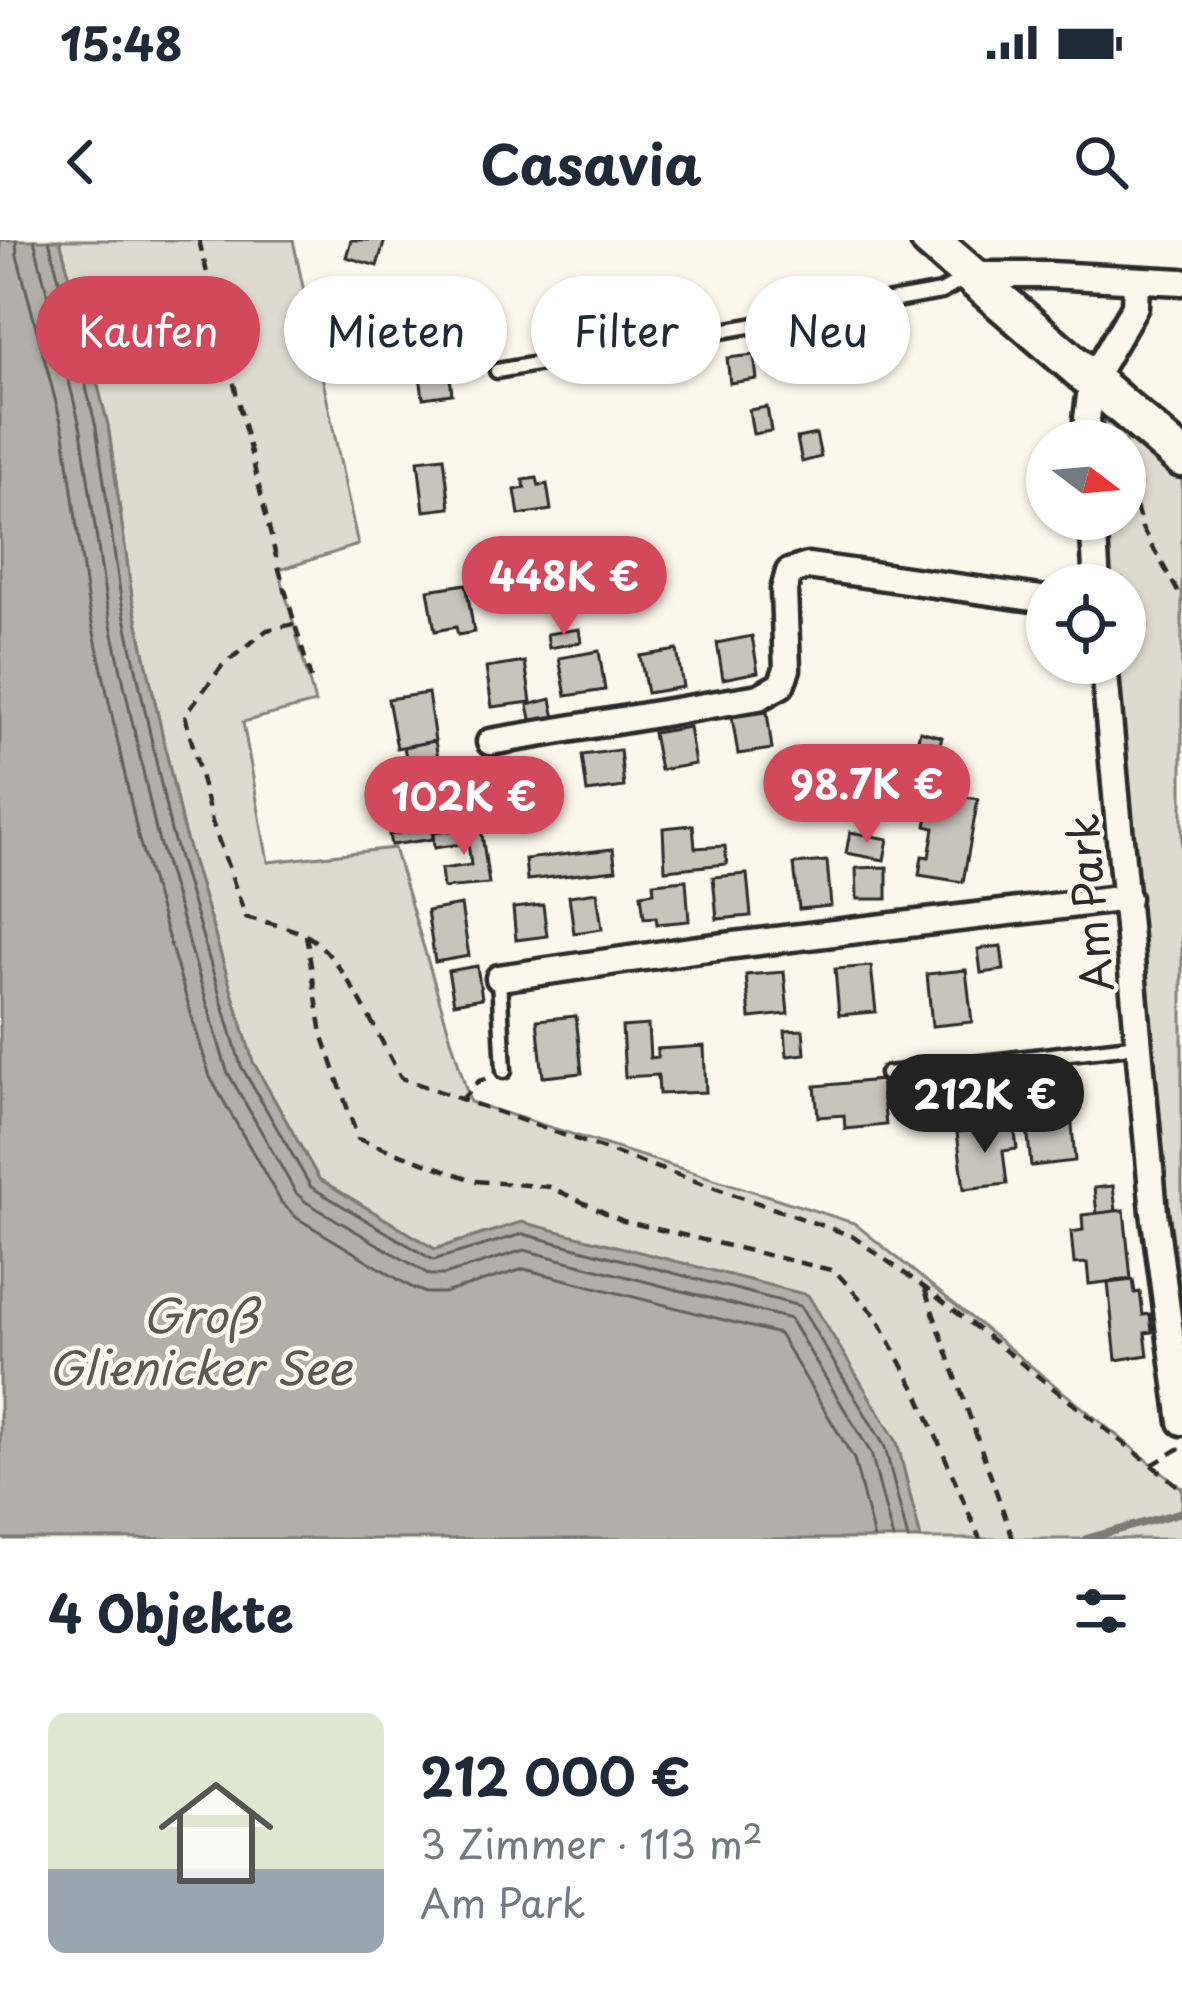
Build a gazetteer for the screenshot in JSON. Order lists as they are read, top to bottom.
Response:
{
  "streets": {
    "street": ["Am Park"]
  },
  "water": ["Groß Glienicker See"],
  "north": "right",
  "page": {
    "status": "15:48",
    "header": "Casavia",
    "chip": [
      "Kaufen",
      "Mieten",
      "Filter",
      "Neu"
    ],
    "price": [
      "448K €",
      "98.7K €",
      "102K €",
      "212K €"
    ],
    "heading": "4 Objekte",
    "list": [
      {
        "name": "212 000 €",
        "note": "3 Zimmer · 113 m² · Am Park"
      }
    ]
  }
}
